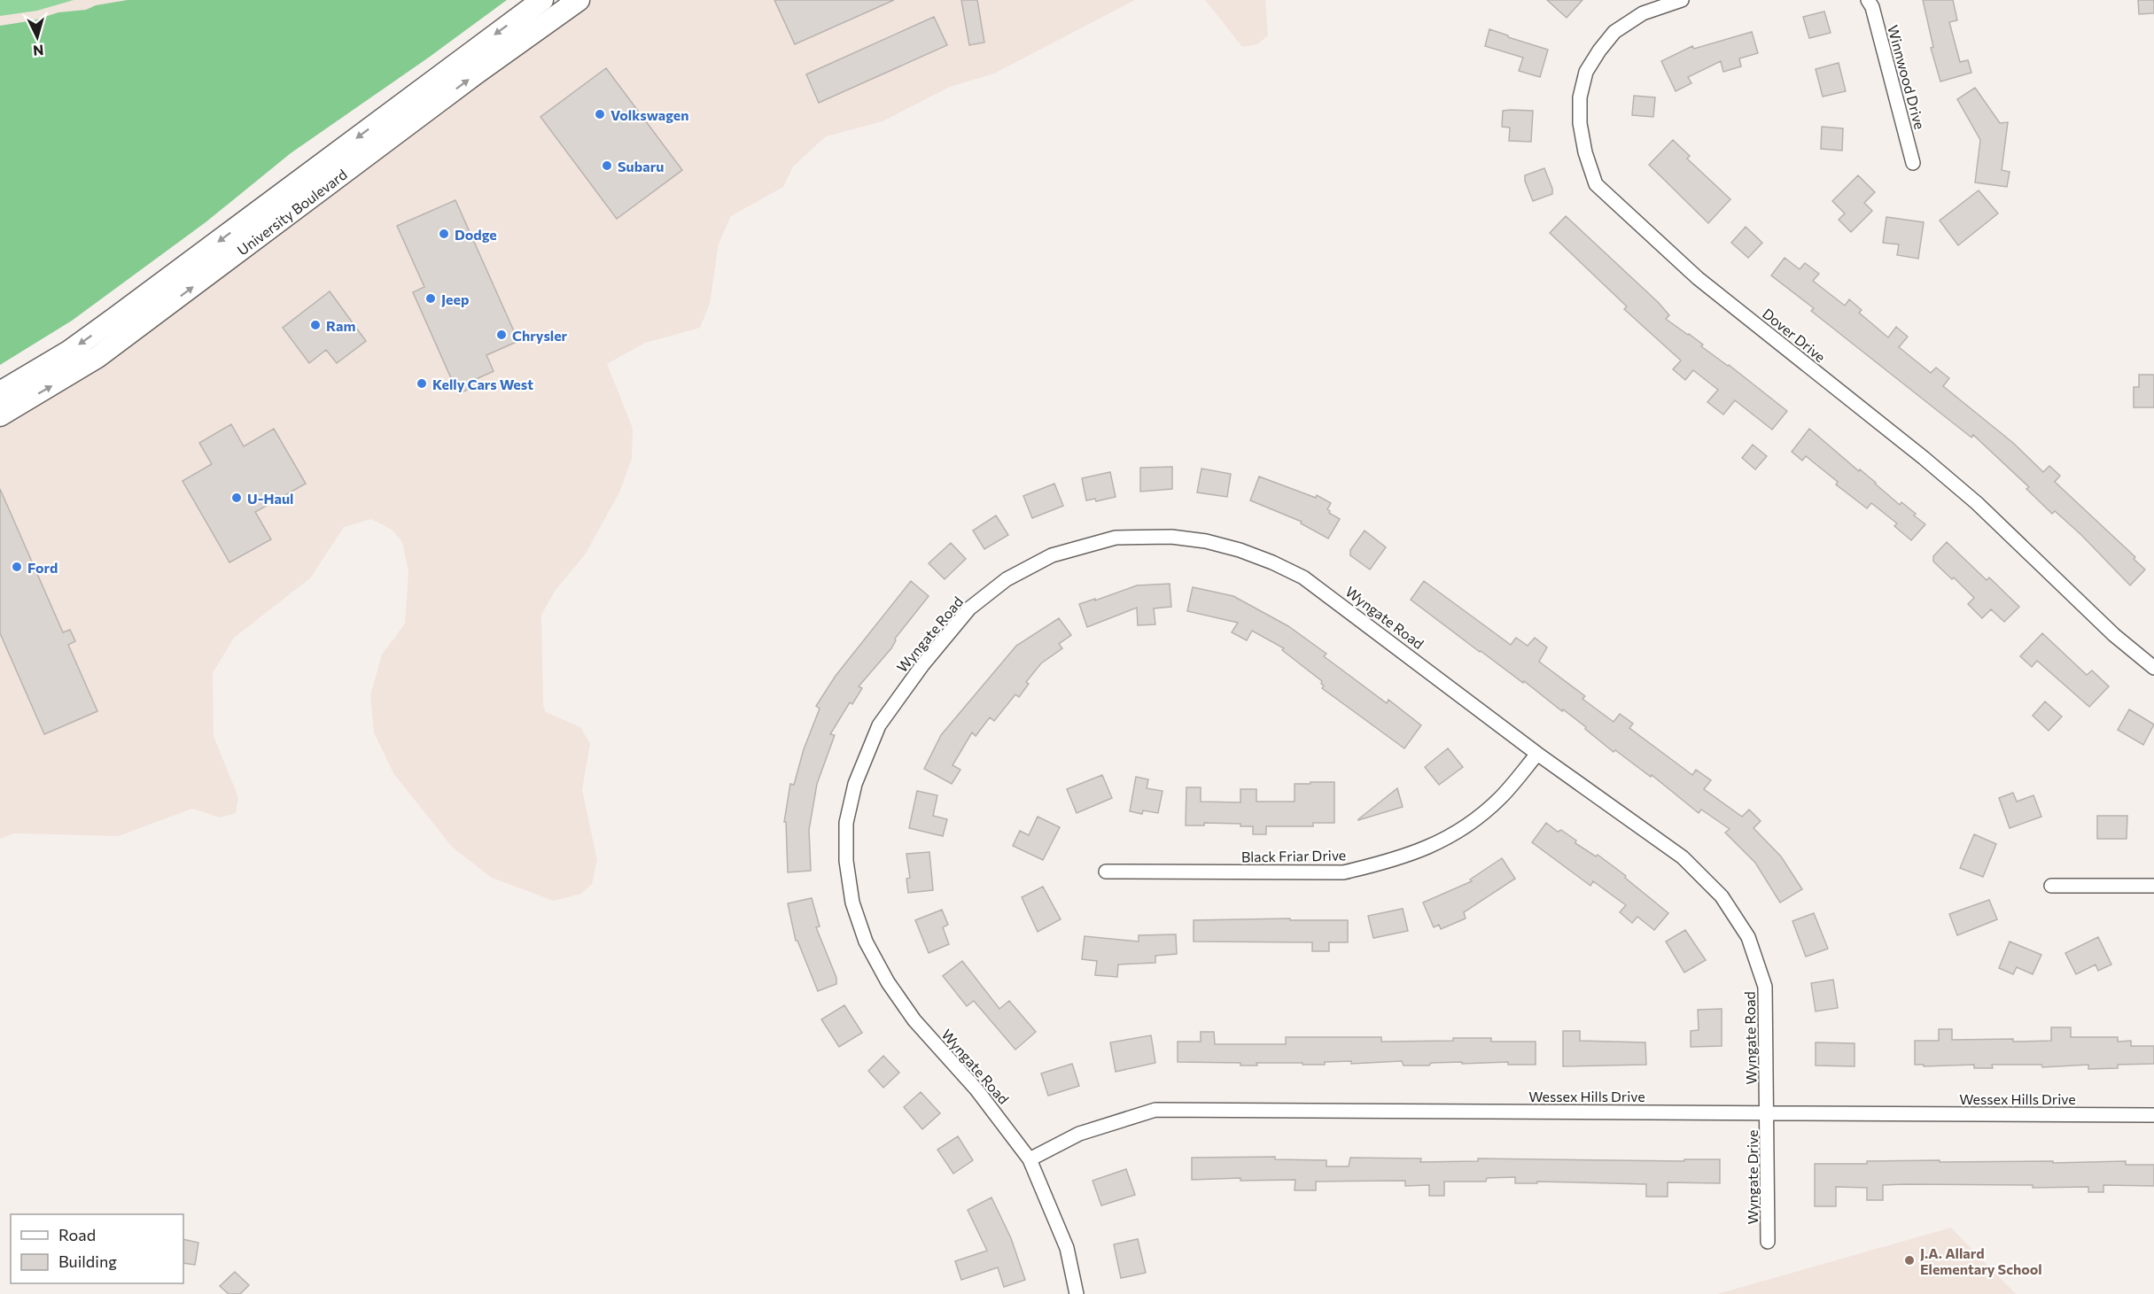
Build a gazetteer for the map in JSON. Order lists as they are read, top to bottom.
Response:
{
  "streets": {
    "main road": ["University Boulevard"],
    "street": [
      "Winnwood Drive",
      "Dover Drive",
      "Wyngate Road",
      "Black Friar Drive",
      "Wessex Hills Drive",
      "Wyngate Drive"
    ]
  },
  "crossings": [
    ["Wyngate Road", "Black Friar Drive"],
    ["Wyngate Road", "Wessex Hills Drive"],
    ["Wyngate Road", "Wyngate Drive"],
    ["Wessex Hills Drive", "Wyngate Drive"]
  ],
  "places": [
    "Volkswagen",
    "Subaru",
    "Dodge",
    "Jeep",
    "Ram",
    "Chrysler",
    "Kelly Cars West",
    "U-Haul",
    "Ford",
    "J.A. Allard Elementary School"
  ],
  "legend": ["Road", "Building"],
  "north": "bottom"
}
